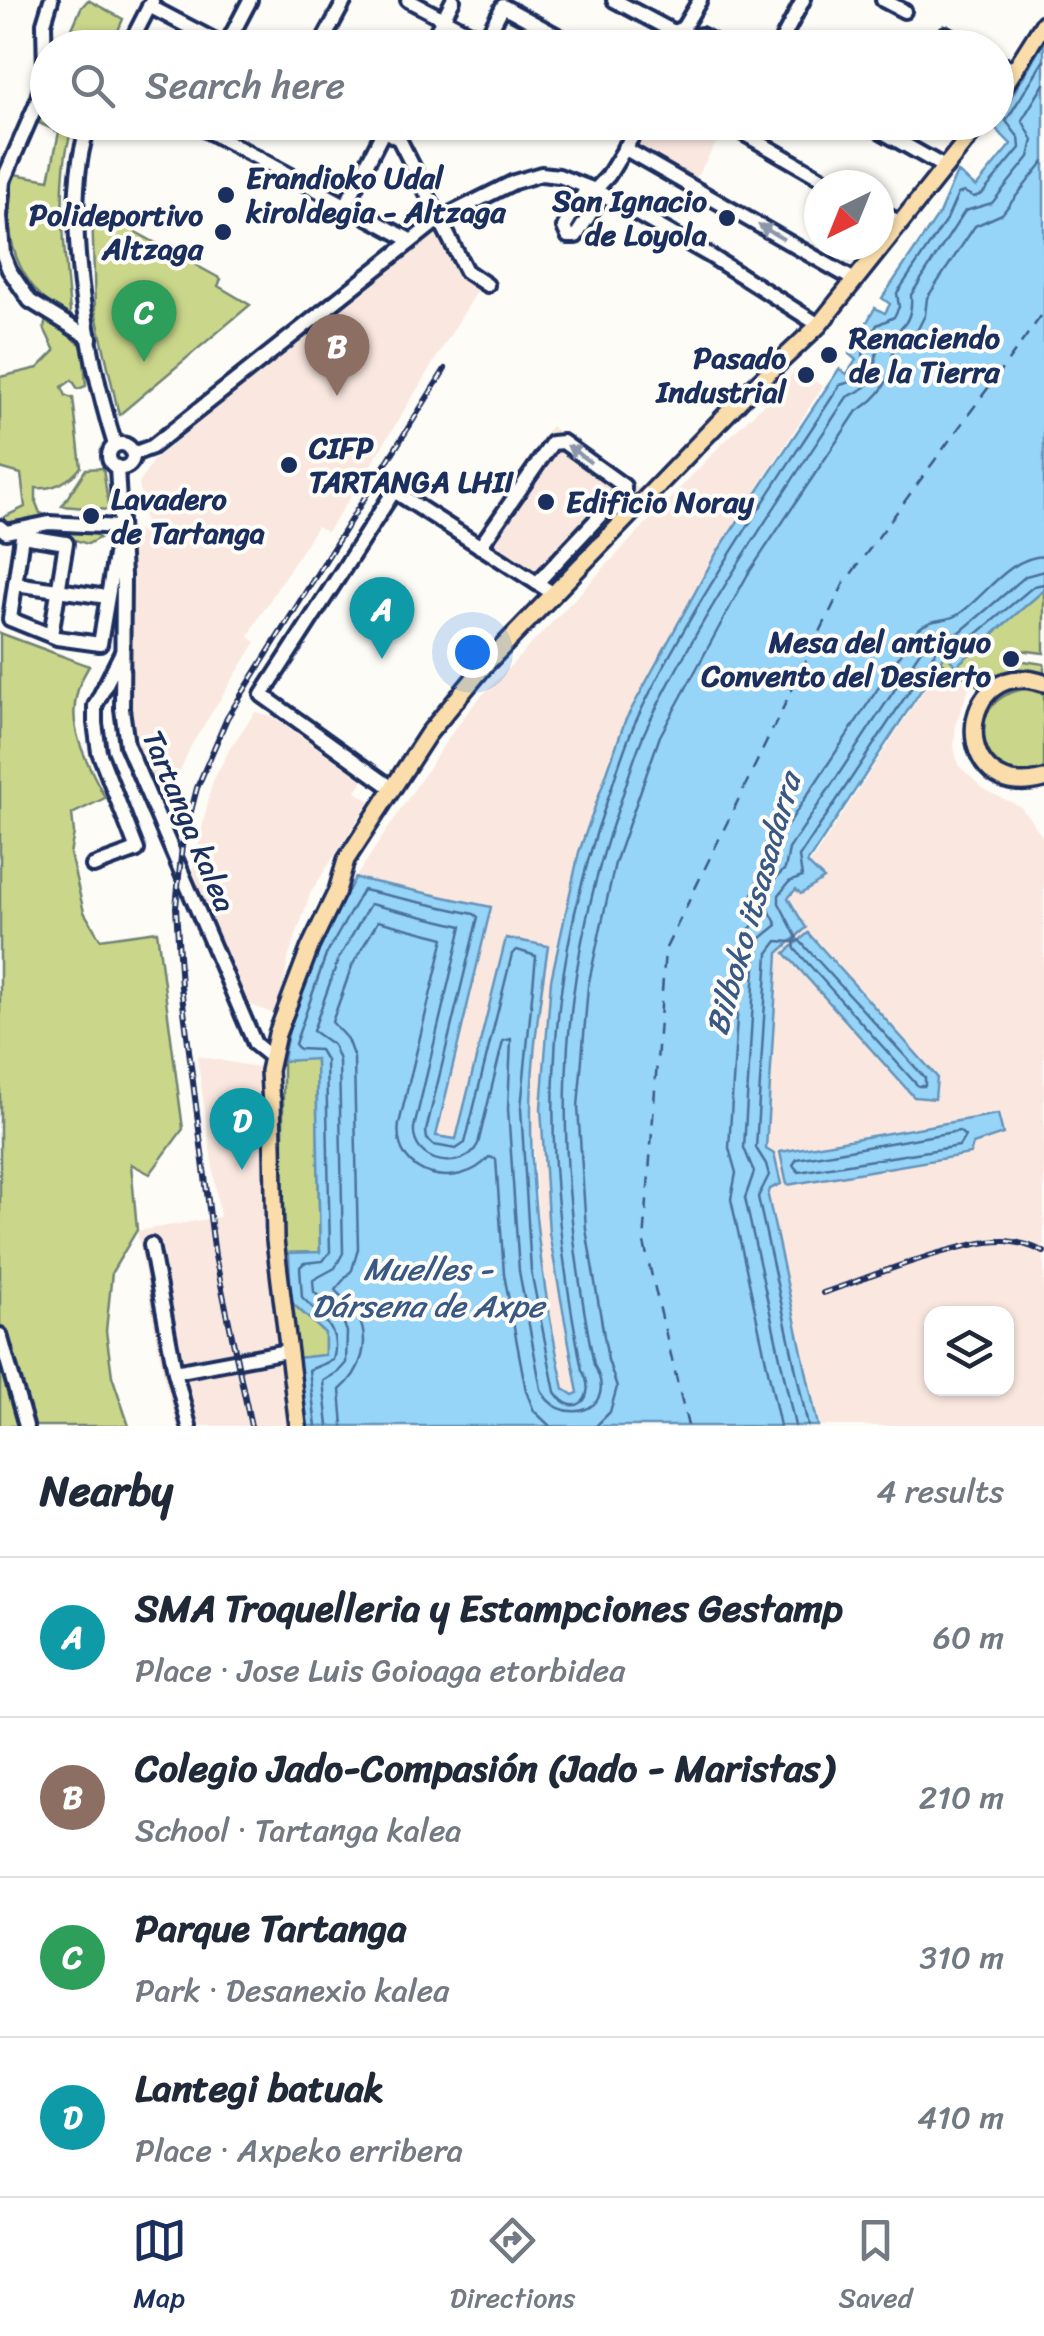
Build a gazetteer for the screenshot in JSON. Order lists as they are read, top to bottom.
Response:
{
  "streets": {
    "street": ["Tartanga kalea"]
  },
  "water": ["Bilboko itsasadarra", "Muelles - Dársena de Axpe"],
  "places": [
    "Erandioko Udal kiroldegia - Altzaga",
    "San Ignacio de Loyola",
    "Polideportivo Altzaga",
    "Renaciendo de la Tierra",
    "Pasado Industrial",
    "CIFP TARTANGA LHII",
    "Edificio Noray",
    "Lavadero de Tartanga",
    "Mesa del antiguo Convento del Desierto"
  ],
  "north": "bottom left",
  "page": {
    "search": "Search here",
    "pins": [
      "C",
      "B",
      "A",
      "D"
    ],
    "heading": ["Nearby", "4 results"],
    "list": [
      {
        "mark": "A",
        "name": "SMA Troquelleria y Estampciones Gestamp",
        "note": "Place · Jose Luis Goioaga etorbidea",
        "value": "60 m"
      },
      {
        "mark": "B",
        "name": "Colegio Jado-Compasión (Jado - Maristas)",
        "note": "School · Tartanga kalea",
        "value": "210 m"
      },
      {
        "mark": "C",
        "name": "Parque Tartanga",
        "note": "Park · Desanexio kalea",
        "value": "310 m"
      },
      {
        "mark": "D",
        "name": "Lantegi batuak",
        "note": "Place · Axpeko erribera",
        "value": "410 m"
      }
    ],
    "nav": ["Map", "Directions", "Saved"]
  }
}
